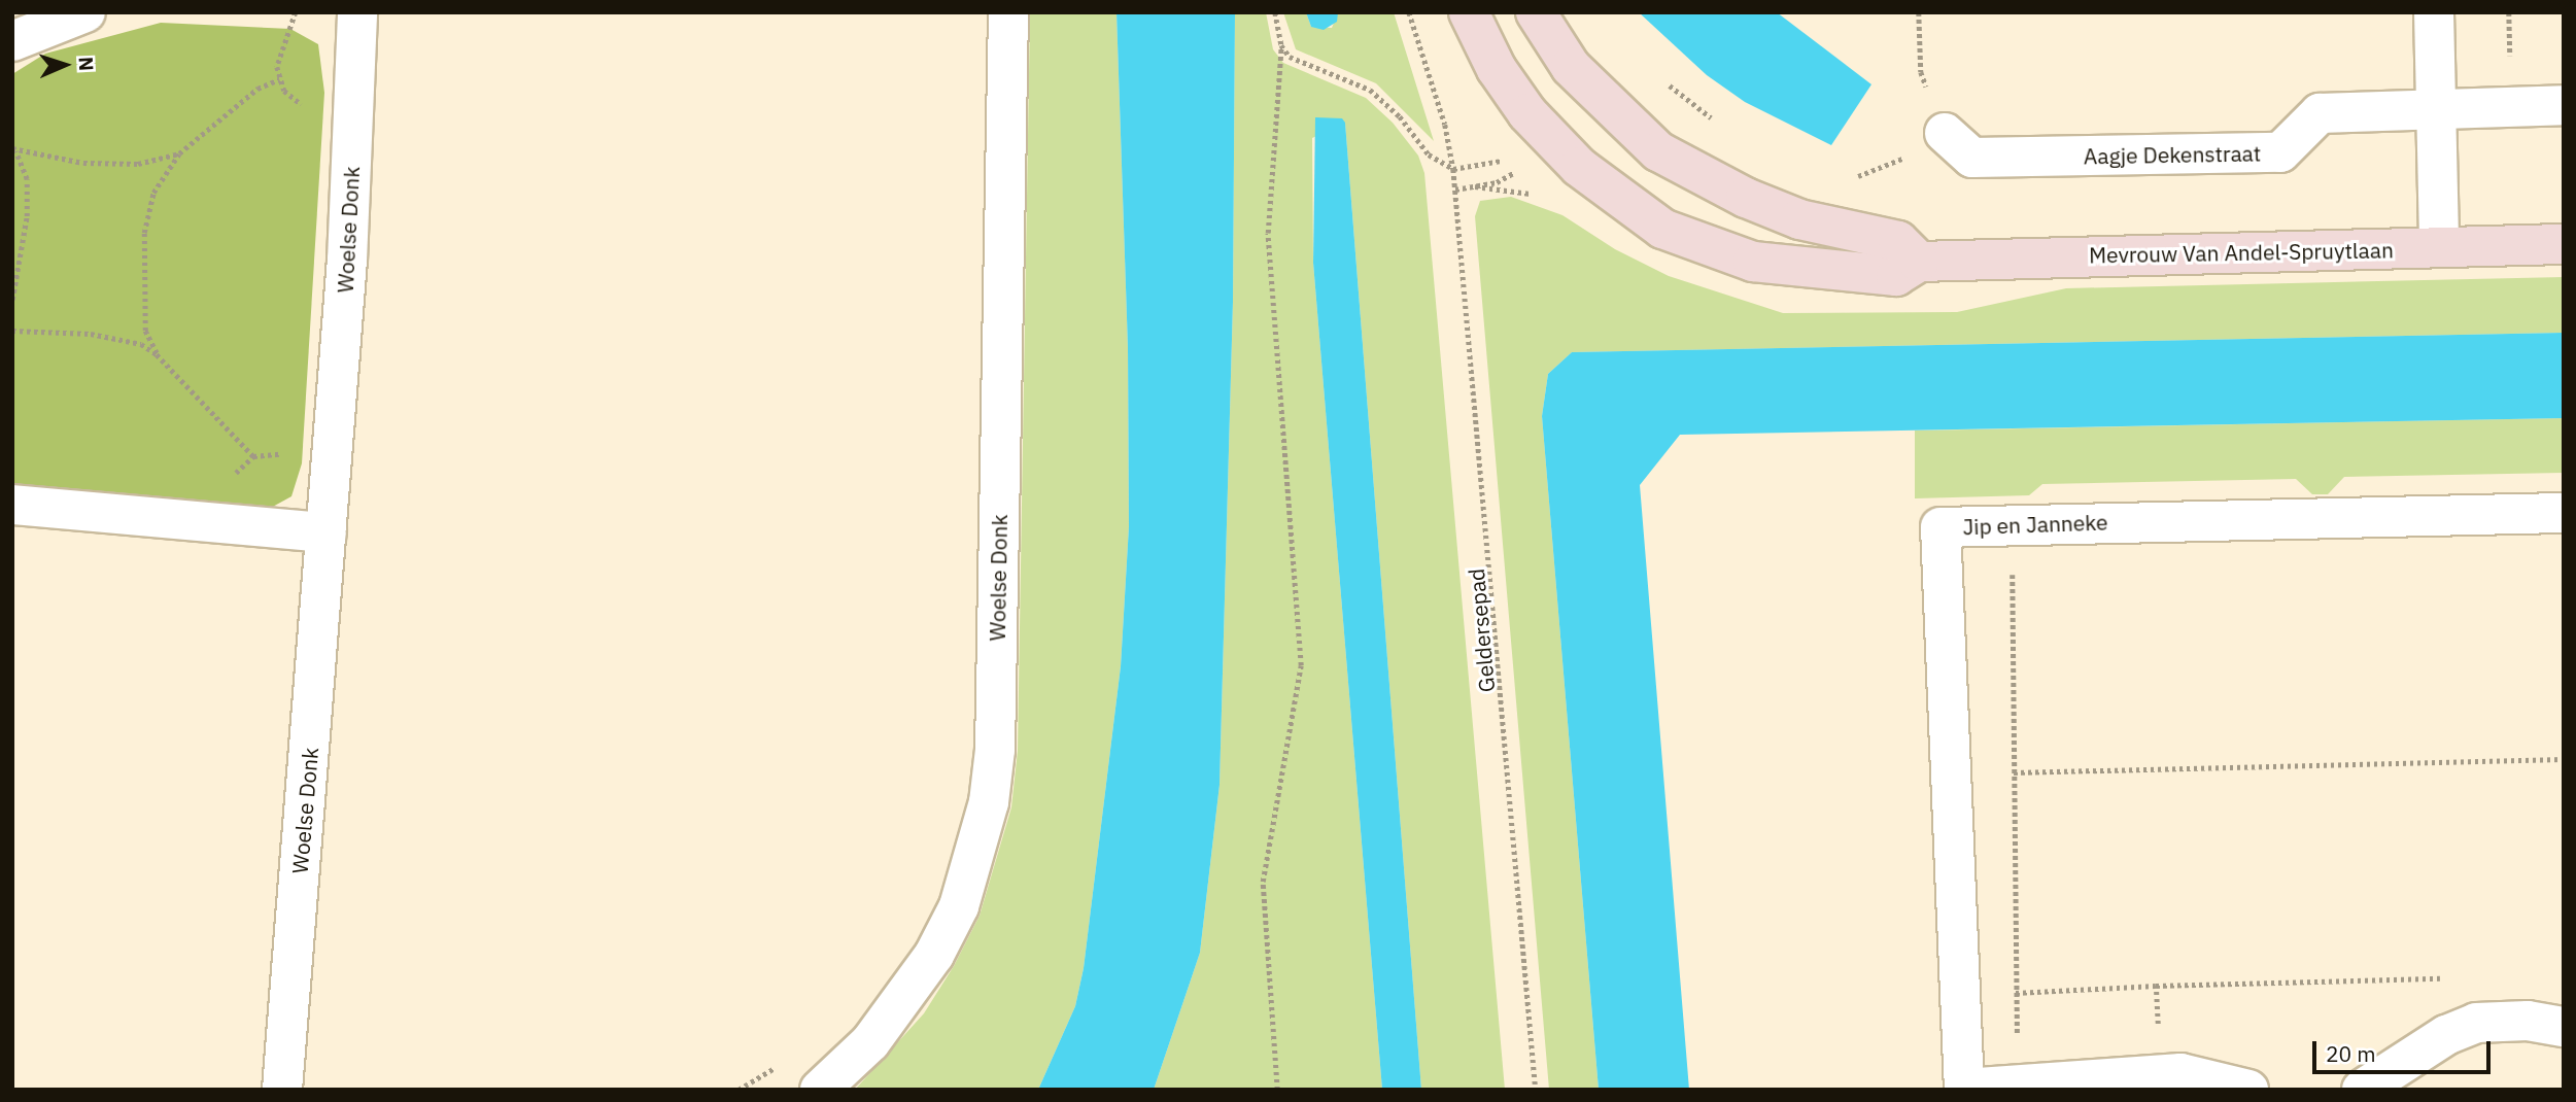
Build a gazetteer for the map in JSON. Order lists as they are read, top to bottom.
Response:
{
  "streets": {
    "street": [
      "Aagje Dekenstraat",
      "Woelse Donk",
      "Mevrouw Van Andel-Spruytlaan",
      "Jip en Janneke"
    ],
    "path": ["Geldersepad"]
  },
  "scale_bar": "20 m",
  "north": "right"
}
